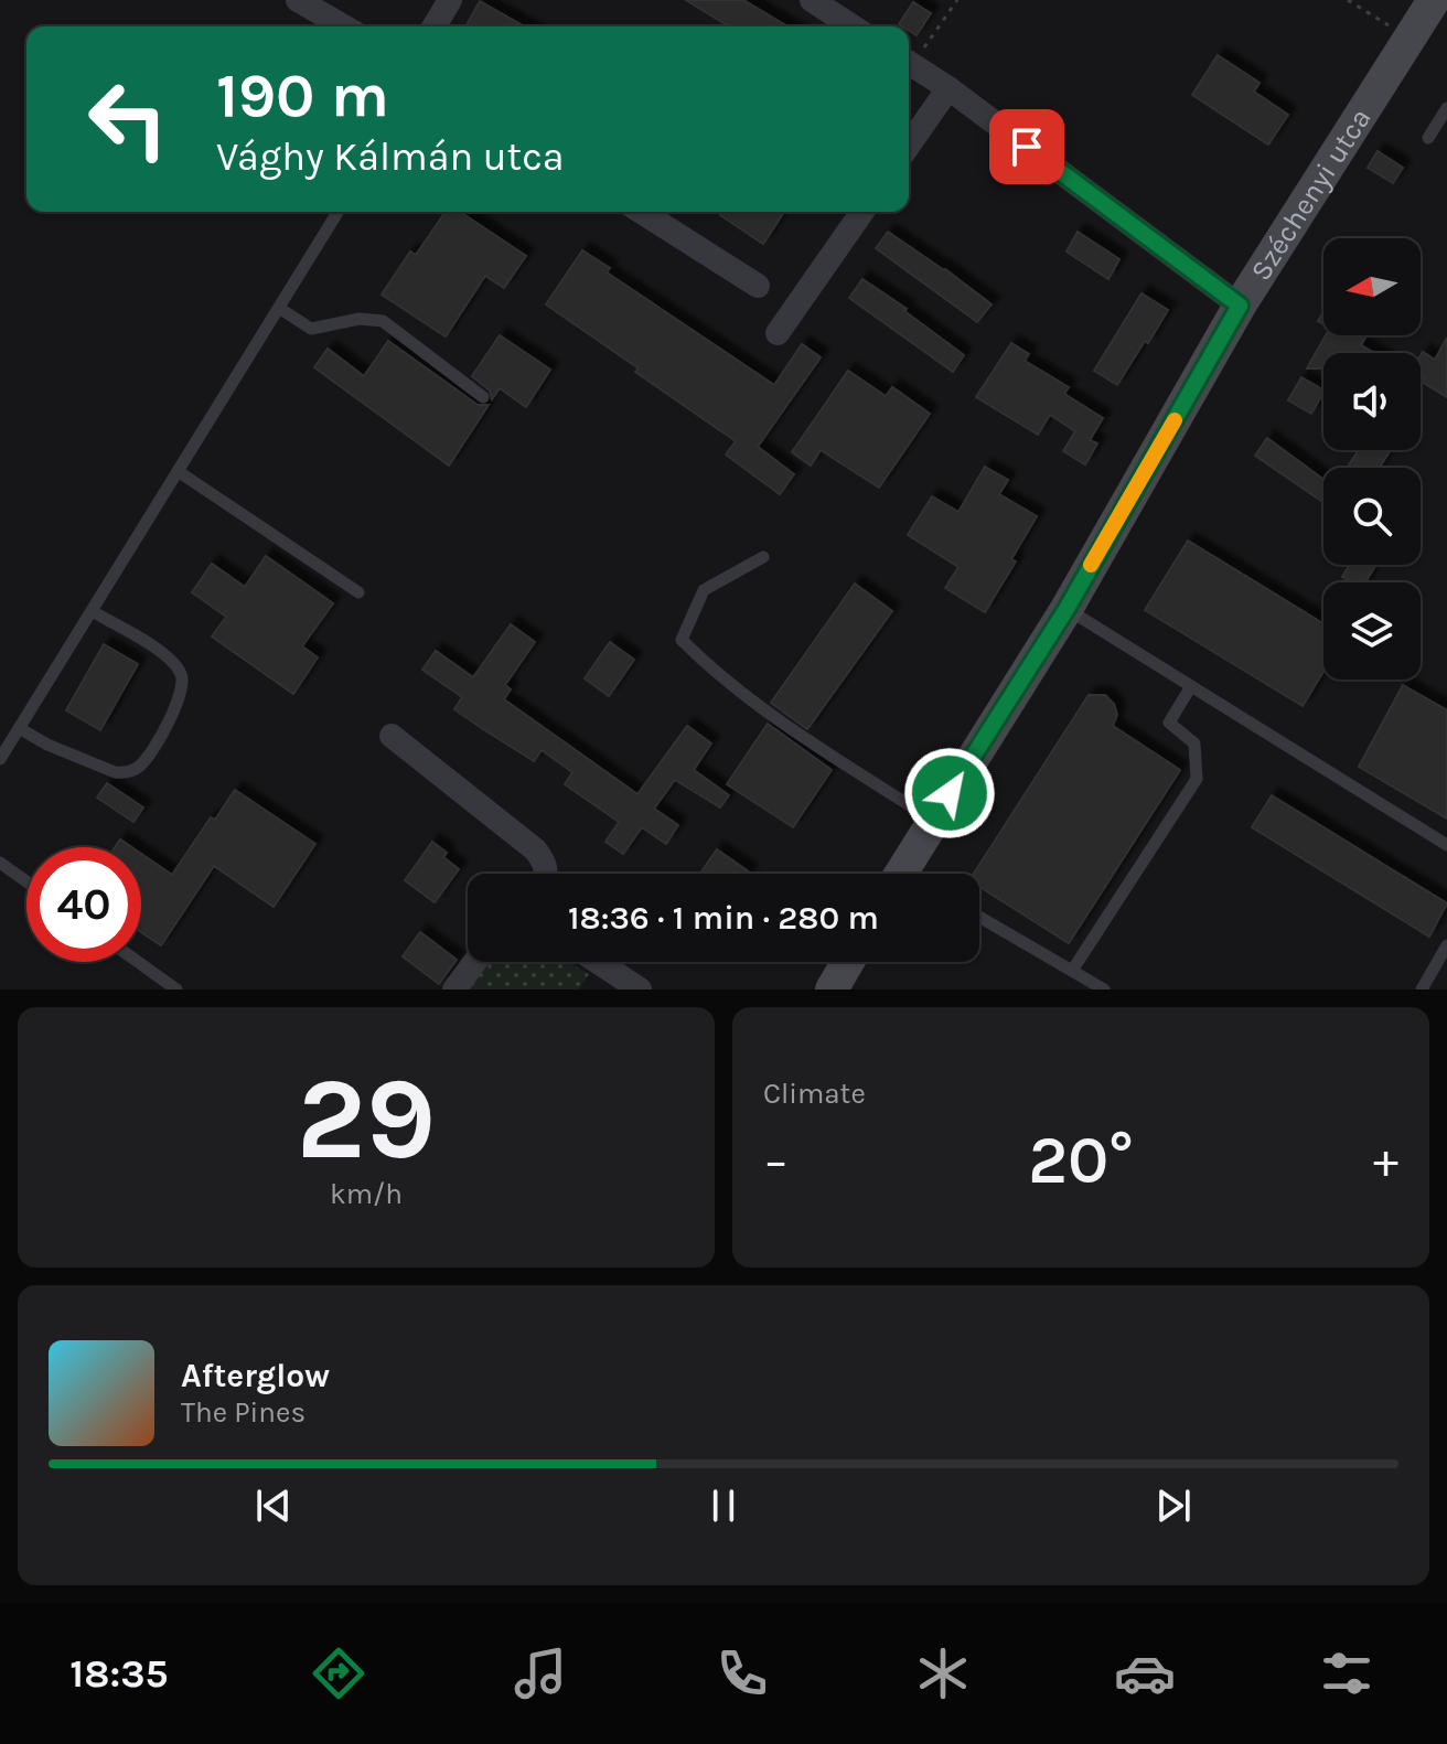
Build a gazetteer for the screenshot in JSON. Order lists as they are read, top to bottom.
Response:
{
  "streets": {
    "street": ["Széchenyi utca"]
  },
  "north": "left",
  "page": {
    "turn": ["190 m", "Vághy Kálmán utca"],
    "limit": "40",
    "trip": "18:36 · 1 min · 280 m",
    "tile": [
      ["29", "km/h"],
      "Climate"
    ],
    "heat": ["−", "20°", "+"],
    "song": ["Afterglow", "The Pines"],
    "tabs": "18:35"
  }
}
